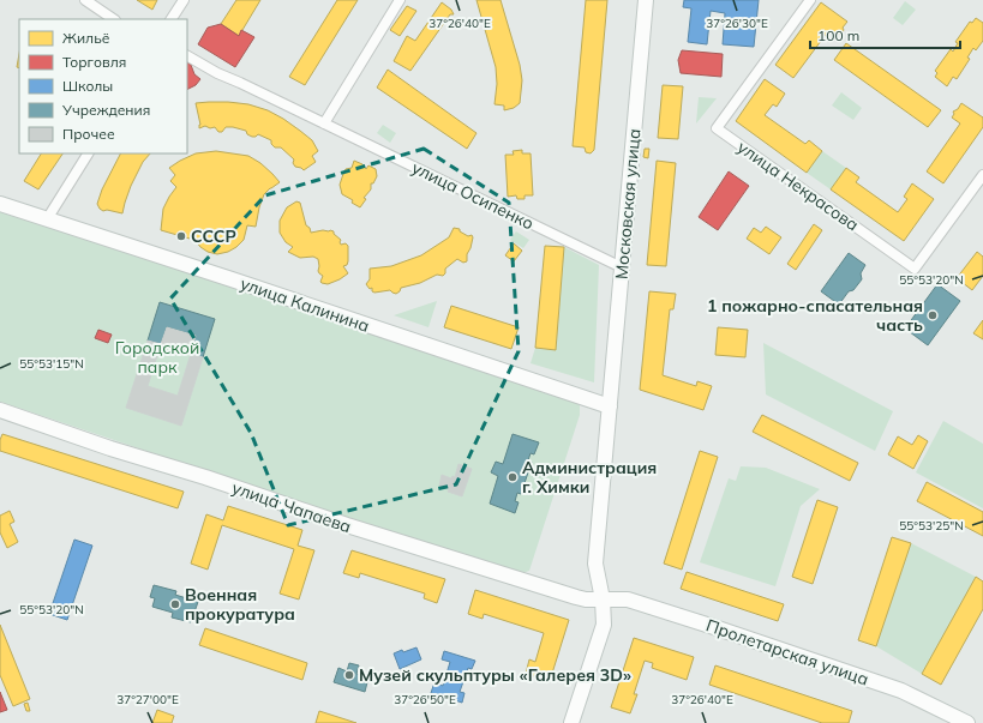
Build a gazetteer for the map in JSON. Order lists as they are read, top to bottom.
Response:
{
  "streets": {
    "street": [
      "улица Некрасова",
      "улица Осипенко",
      "Московская улица",
      "улица Калинина",
      "улица Чапаева",
      "Пролетарская улица"
    ]
  },
  "crossings": [
    ["улица Осипенко", "Московская улица"],
    ["Московская улица", "улица Калинина"],
    ["Московская улица", "улица Чапаева"],
    ["Московская улица", "Пролетарская улица"],
    ["улица Чапаева", "Пролетарская улица"]
  ],
  "parks": ["Городской парк"],
  "places": [
    "СССР",
    "1 пожарно-спасательная часть",
    "Администрация г. Химки",
    "Военная прокуратура",
    "Музей скульптуры «Галерея 3D»"
  ],
  "legend": [
    "Жильё",
    "Торговля",
    "Школы",
    "Учреждения",
    "Прочее"
  ],
  "scale_bar": "100 m",
  "coordinates": [
    "37°26'40\"E",
    "37°26'30\"E",
    "55°53'20\"N",
    "55°53'15\"N",
    "55°53'25\"N",
    "37°27'00\"E",
    "37°26'50\"E"
  ]
}
